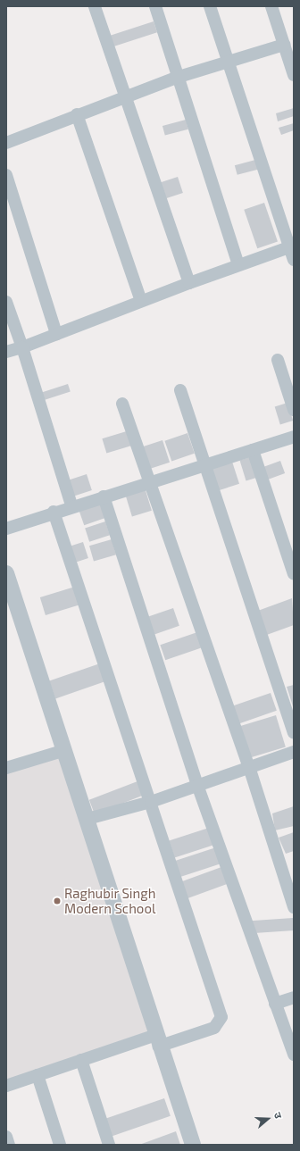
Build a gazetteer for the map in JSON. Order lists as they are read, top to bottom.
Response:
{
  "places": ["Raghubir Singh Modern School"],
  "north": "right"
}
